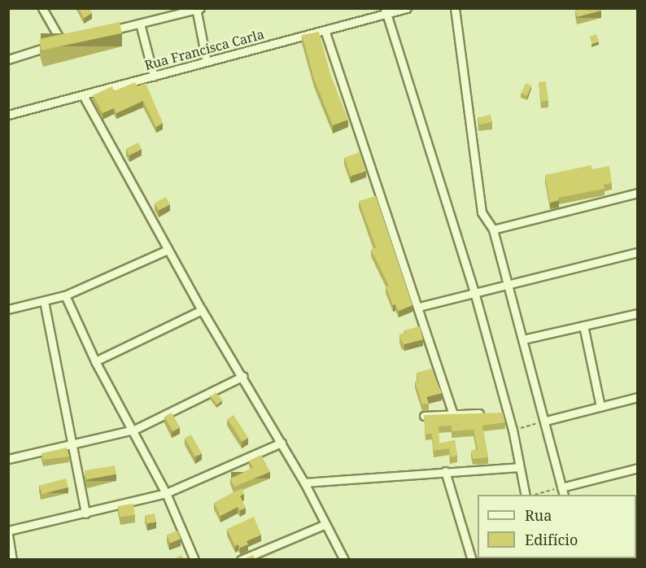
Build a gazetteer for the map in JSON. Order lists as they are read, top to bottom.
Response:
{
  "streets": {
    "street": ["Rua Francisca Carla"]
  },
  "legend": ["Rua", "Edifício"]
}
